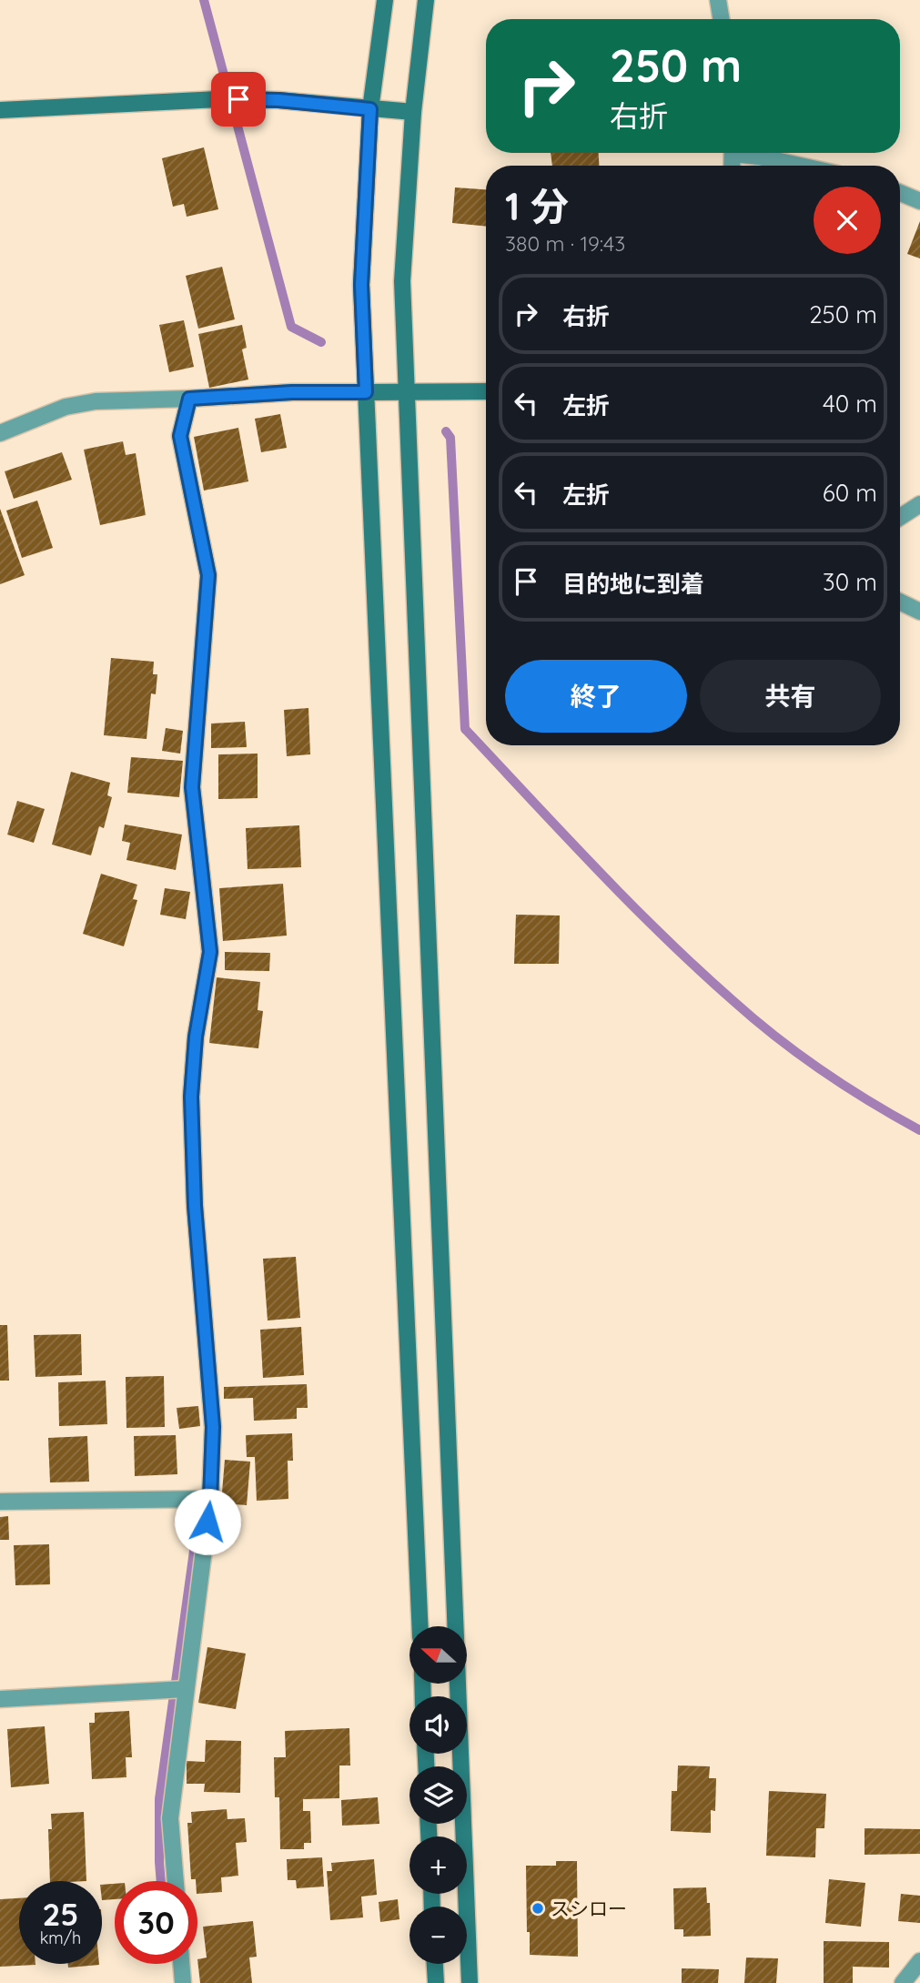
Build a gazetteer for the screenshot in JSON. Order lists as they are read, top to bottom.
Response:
{
  "places": ["スシロー"],
  "north": "left",
  "page": {
    "turn": ["250 m", "右折"],
    "heading": ["1 分", "380 m · 19:43"],
    "list": [
      {
        "name": "右折",
        "value": "250 m"
      },
      {
        "name": "左折",
        "value": "40 m"
      },
      {
        "name": "左折",
        "value": "60 m"
      },
      {
        "name": "目的地に到着",
        "value": "30 m"
      }
    ],
    "buttons": ["終了", "共有"],
    "map_buttons": ["+", "−"],
    "speed": "25 km/h",
    "limit": "30"
  }
}
